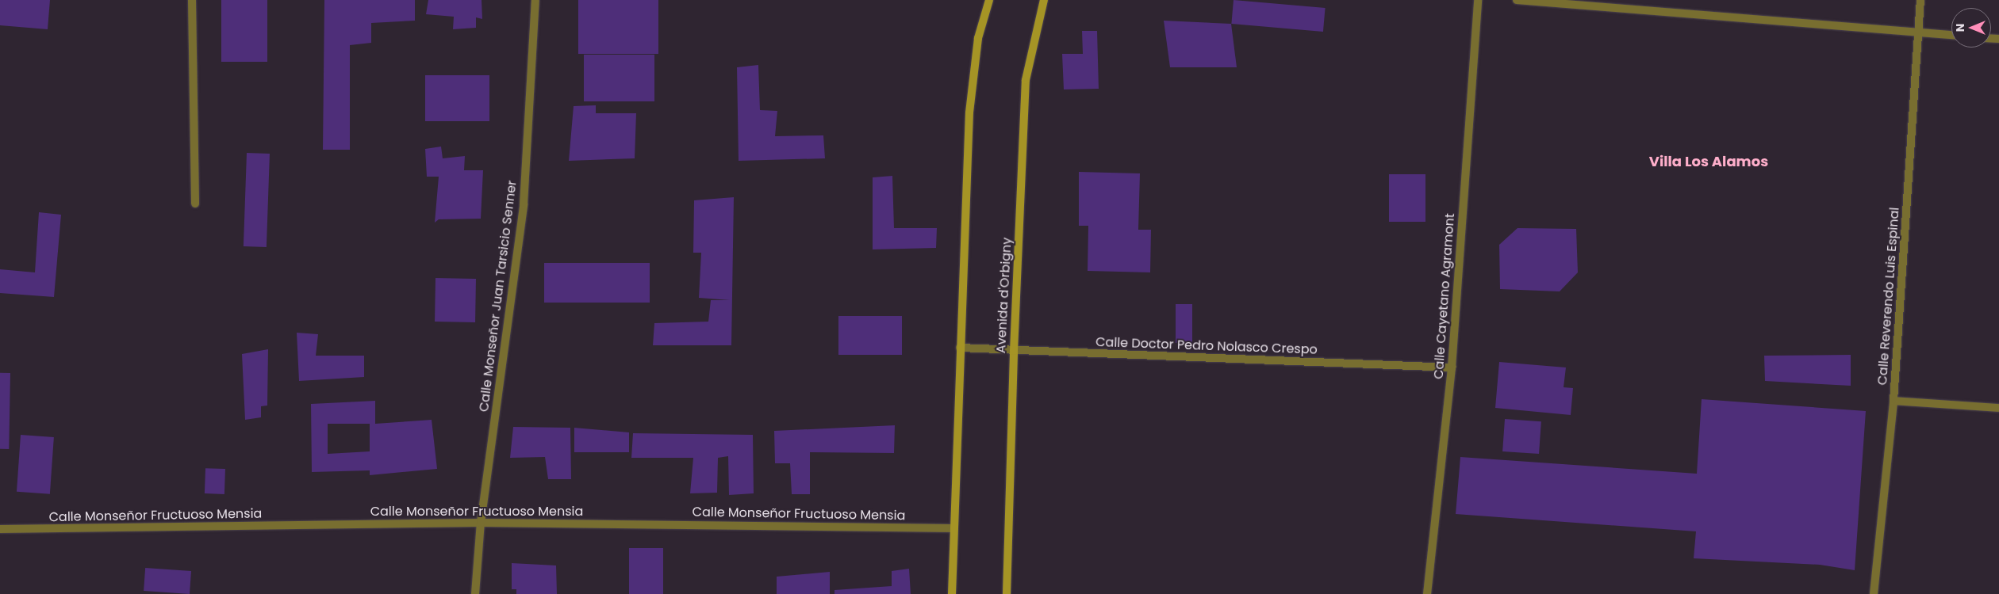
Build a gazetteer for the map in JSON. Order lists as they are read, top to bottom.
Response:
{
  "streets": {
    "main road": ["Avenida d'Orbigny"],
    "street": [
      "Calle Monseñor Juan Tarsicio Senner",
      "Calle Cayetano Agramont",
      "Calle Reverendo Luis Espinal",
      "Calle Doctor Pedro Nolasco Crespo",
      "Calle Monseñor Fructuoso Mensia"
    ]
  },
  "crossings": [
    ["Avenida d'Orbigny", "Calle Doctor Pedro Nolasco Crespo"],
    ["Calle Monseñor Juan Tarsicio Senner", "Calle Monseñor Fructuoso Mensia"],
    ["Calle Cayetano Agramont", "Calle Doctor Pedro Nolasco Crespo"]
  ],
  "districts": ["Villa Los Alamos"],
  "north": "left"
}
